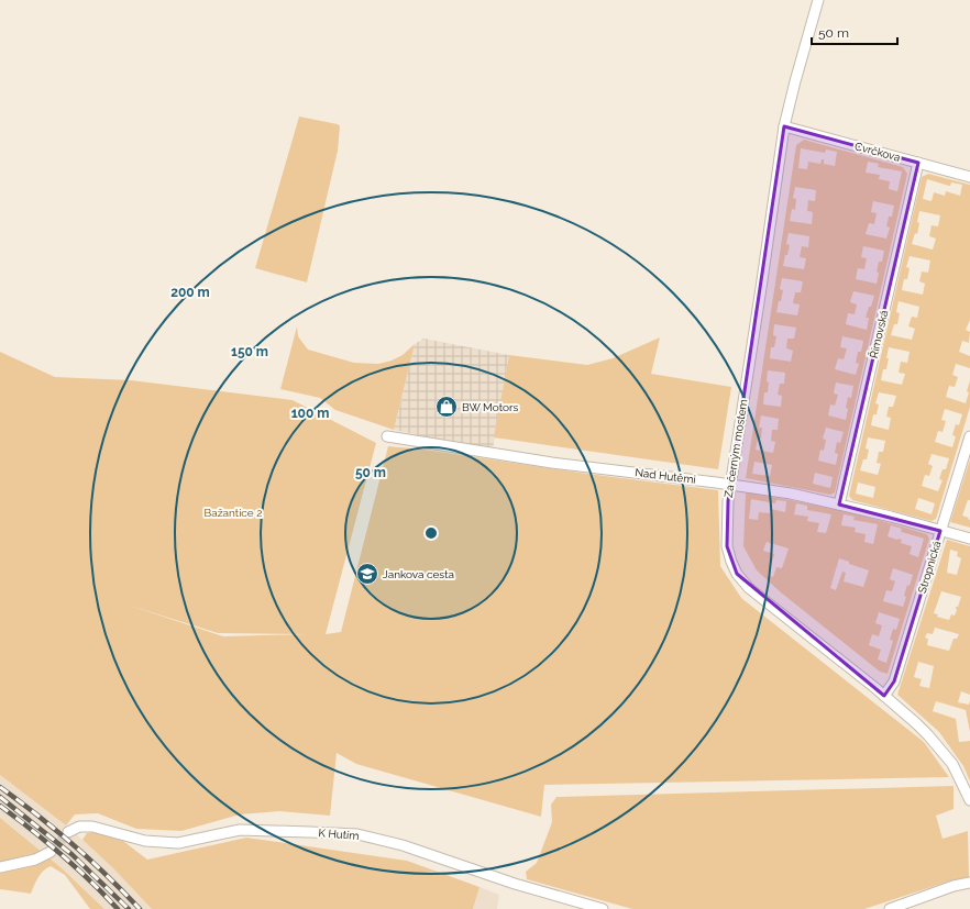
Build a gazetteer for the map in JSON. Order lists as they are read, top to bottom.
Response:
{
  "streets": {
    "street": [
      "Cvrčkova",
      "Římovská",
      "Za černým mostem",
      "Nad Hutěmi",
      "Stropnická",
      "K Hutím"
    ]
  },
  "crossings": [
    ["Cvrčkova", "Římovská"],
    ["Cvrčkova", "Za černým mostem"],
    ["Římovská", "Nad Hutěmi"],
    ["Za černým mostem", "Nad Hutěmi"],
    ["Za černým mostem", "Stropnická"],
    ["Nad Hutěmi", "Stropnická"]
  ],
  "parks": ["Bažantice 2"],
  "places": {
    "shop": ["BW Motors"],
    "school or university": ["Jankova cesta"]
  },
  "scale_bar": "50 m",
  "rings": [
    "200 m",
    "150 m",
    "100 m",
    "50 m"
  ]
}
